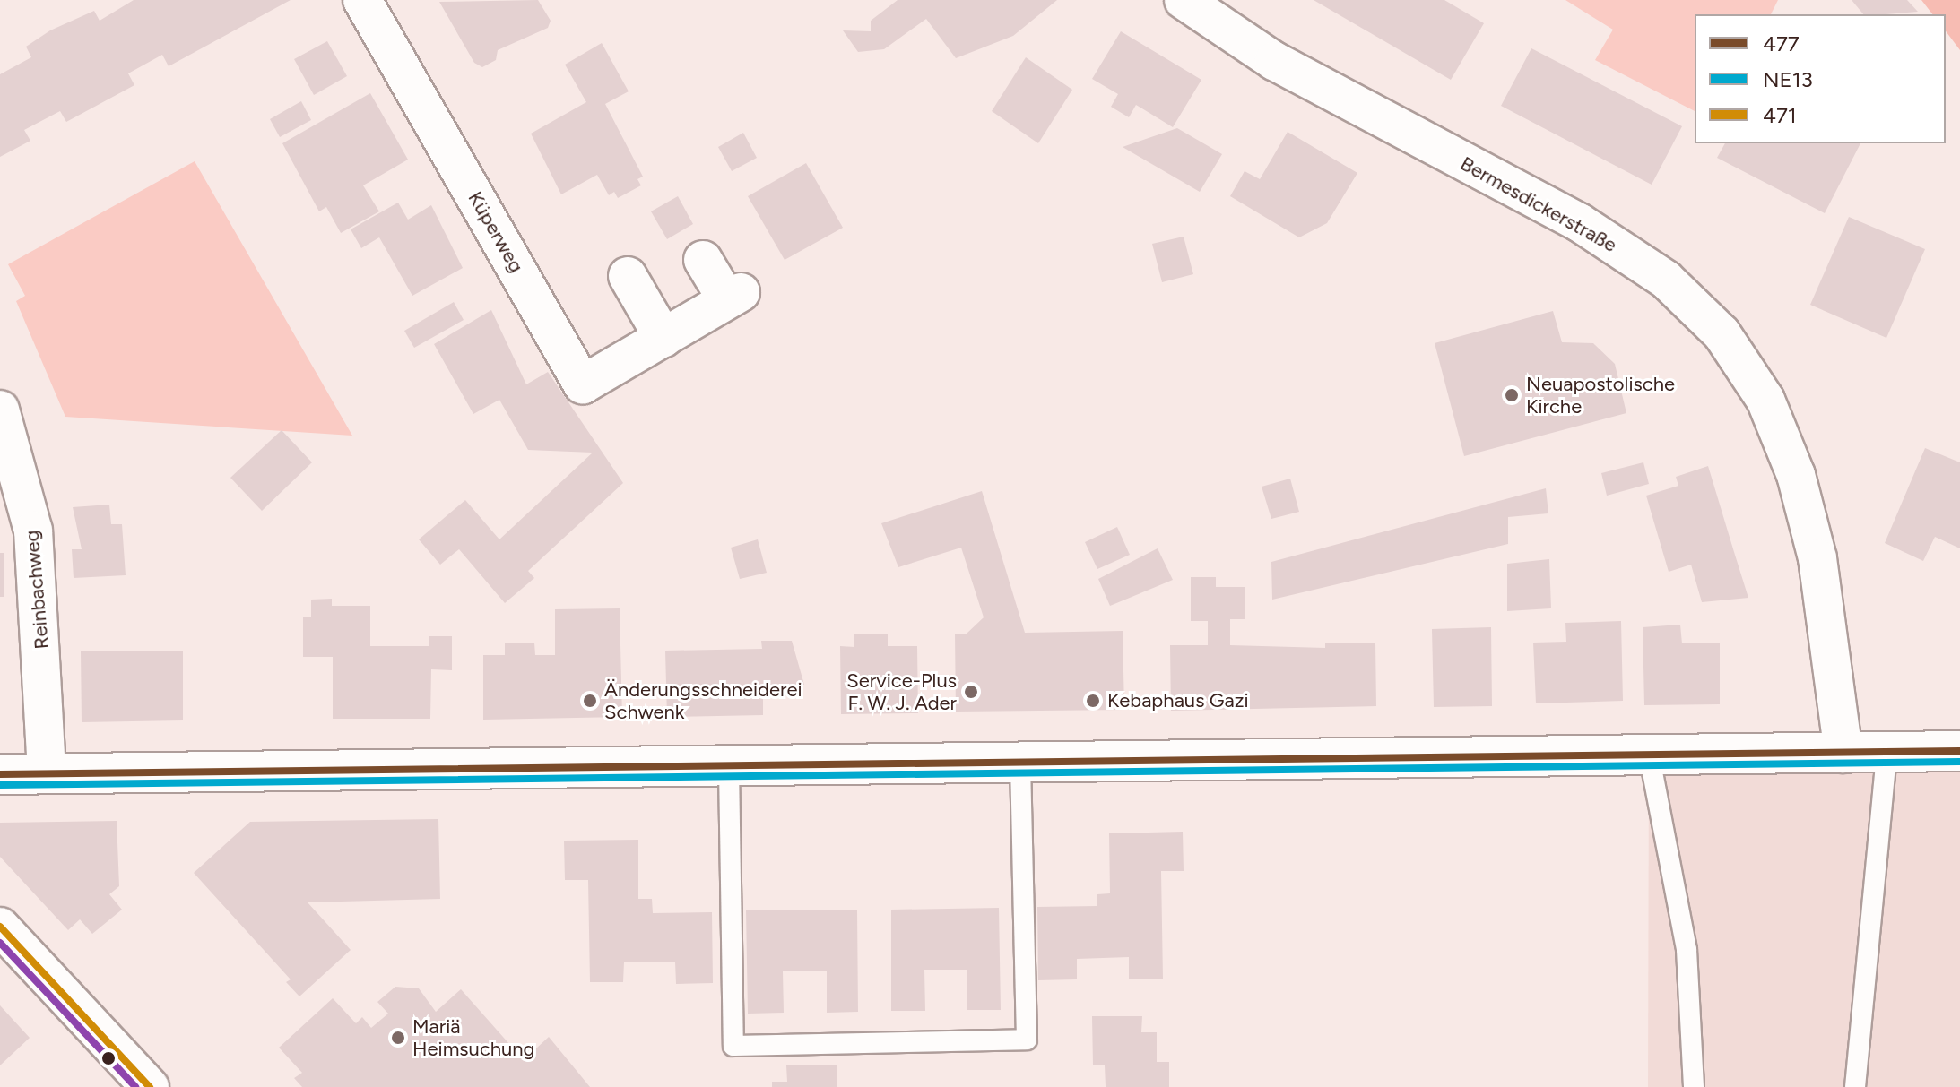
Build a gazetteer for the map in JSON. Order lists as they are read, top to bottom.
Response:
{
  "streets": {
    "street": ["Bermesdickerstraße", "Küperweg", "Reinbachweg"]
  },
  "places": [
    "Neuapostolische Kirche",
    "Service-Plus F. W. J. Ader",
    "Änderungsschneiderei Schwenk",
    "Kebaphaus Gazi",
    "Mariä Heimsuchung"
  ],
  "lines": ["transit line 477", "transit line NE13", "transit line 471"],
  "legend": ["477", "NE13", "471"]
}
